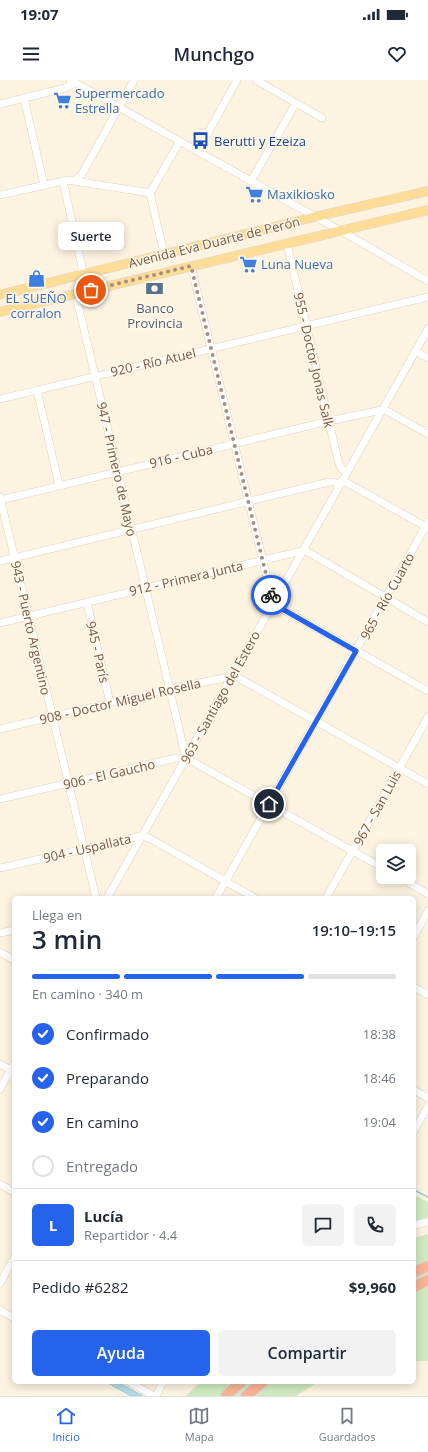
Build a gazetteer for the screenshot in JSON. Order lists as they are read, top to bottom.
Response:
{
  "streets": {
    "main road": ["Avenida Eva Duarte de Perón"],
    "street": [
      "955 - Doctor Jonas Salk",
      "920 - Río Atuel",
      "916 - Cuba",
      "947 - Primero de Mayo",
      "912 - Primera Junta",
      "965 - Río Cuarto",
      "943 - Puerto Argentino",
      "945 - París",
      "963 - Santiago del Estero",
      "908 - Doctor Miguel Rosella",
      "906 - El Gaucho",
      "967 - San Luis",
      "904 - Uspallata"
    ]
  },
  "crossings": [
    ["Avenida Eva Duarte de Perón", "955 - Doctor Jonas Salk"],
    ["Avenida Eva Duarte de Perón", "947 - Primero de Mayo"],
    ["955 - Doctor Jonas Salk", "920 - Río Atuel"],
    ["955 - Doctor Jonas Salk", "916 - Cuba"],
    ["955 - Doctor Jonas Salk", "963 - Santiago del Estero"],
    ["920 - Río Atuel", "947 - Primero de Mayo"],
    ["916 - Cuba", "947 - Primero de Mayo"],
    ["916 - Cuba", "943 - Puerto Argentino"],
    ["916 - Cuba", "963 - Santiago del Estero"],
    ["947 - Primero de Mayo", "912 - Primera Junta"],
    ["947 - Primero de Mayo", "963 - Santiago del Estero"],
    ["947 - Primero de Mayo", "908 - Doctor Miguel Rosella"],
    ["947 - Primero de Mayo", "906 - El Gaucho"],
    ["912 - Primera Junta", "943 - Puerto Argentino"],
    ["912 - Primera Junta", "945 - París"],
    ["912 - Primera Junta", "963 - Santiago del Estero"],
    ["965 - Río Cuarto", "904 - Uspallata"],
    ["943 - Puerto Argentino", "908 - Doctor Miguel Rosella"],
    ["943 - Puerto Argentino", "906 - El Gaucho"],
    ["943 - Puerto Argentino", "904 - Uspallata"],
    ["945 - París", "908 - Doctor Miguel Rosella"],
    ["963 - Santiago del Estero", "908 - Doctor Miguel Rosella"],
    ["963 - Santiago del Estero", "906 - El Gaucho"],
    ["963 - Santiago del Estero", "904 - Uspallata"]
  ],
  "places": {
    "supermarket": ["Supermercado Estrella", "Maxikiosko", "Luna Nueva"],
    "bus stop": ["Berutti y Ezeiza"],
    "shop": ["EL SUEÑO corralon"],
    "bank": ["Banco Provincia"],
    "other": ["Suerte"]
  },
  "page": {
    "status": "19:07",
    "header": "Munchgo",
    "bubble": "Suerte",
    "heading": ["3 min", "Llega en", "19:10–19:15"],
    "panel": [
      "Lucía",
      "Repartidor · 4.4",
      "Pedido #6282",
      "$9,960"
    ],
    "bar": "En camino · 340 m",
    "list": [
      ["Confirmado", "18:38"],
      ["Preparando", "18:46"],
      ["En camino", "19:04"],
      "Entregado"
    ],
    "round": "L",
    "buttons": ["Ayuda", "Compartir"],
    "tabs": ["Inicio", "Mapa", "Guardados"]
  }
}
